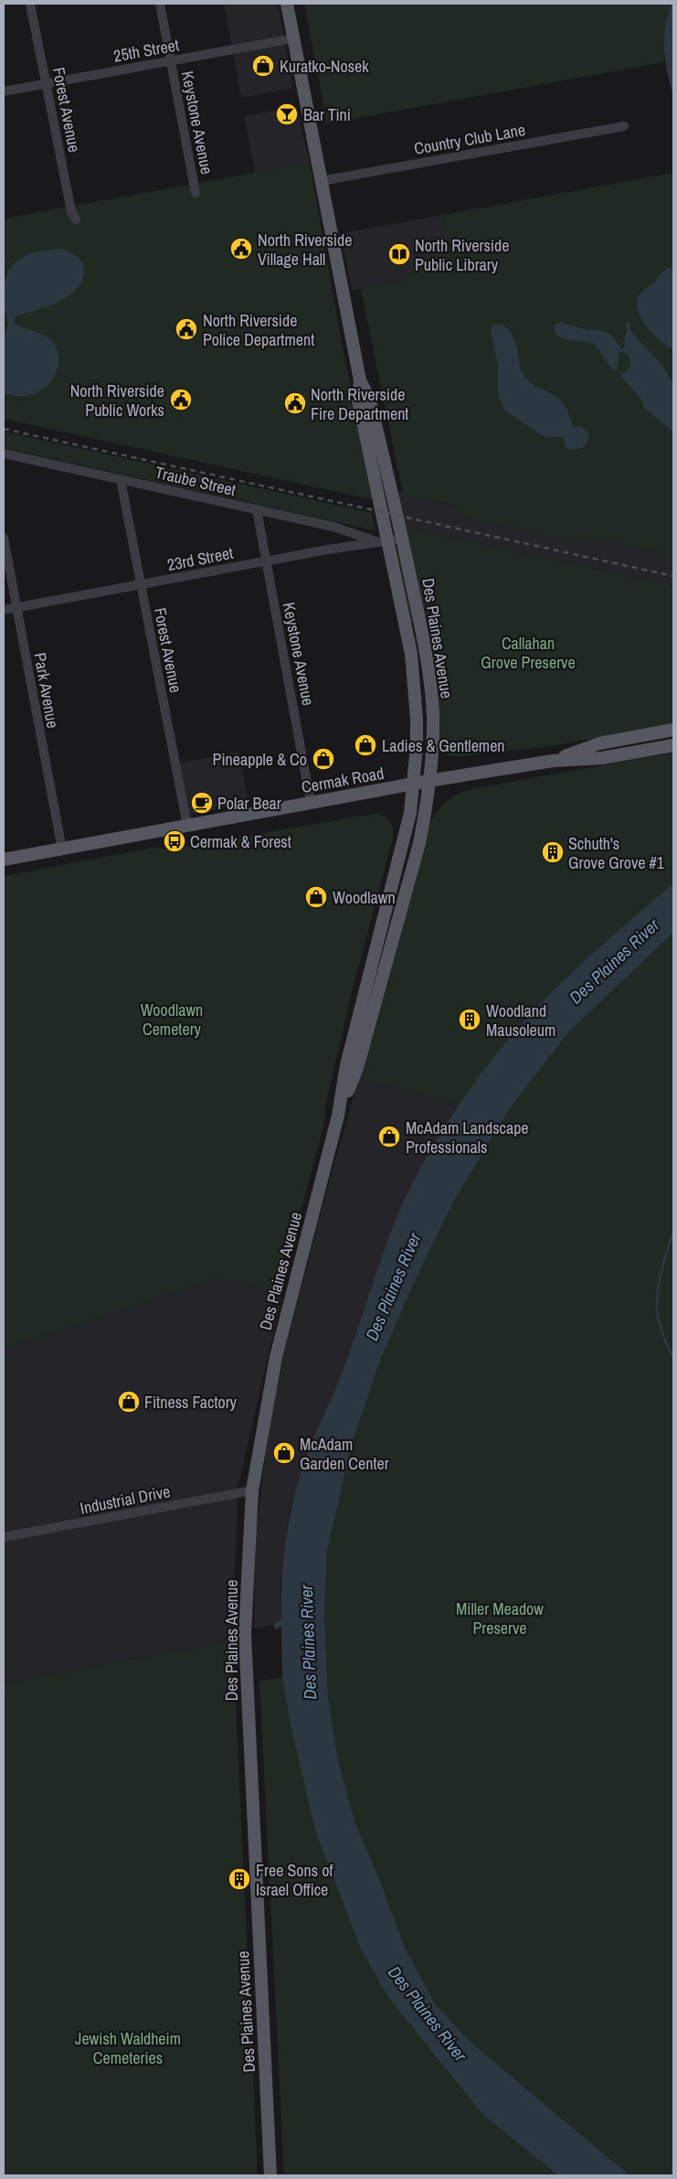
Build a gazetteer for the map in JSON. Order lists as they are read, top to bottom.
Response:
{
  "streets": {
    "main road": ["Des Plaines Avenue", "Cermak Road"],
    "street": [
      "25th Street",
      "Forest Avenue",
      "Keystone Avenue",
      "Country Club Lane",
      "Traube Street",
      "23rd Street",
      "Park Avenue",
      "Industrial Drive"
    ]
  },
  "crossings": [
    ["25th Street", "Forest Avenue"],
    ["25th Street", "Keystone Avenue"],
    ["25th Street", "Des Plaines Avenue"],
    ["Forest Avenue", "Traube Street"],
    ["Forest Avenue", "23rd Street"],
    ["Forest Avenue", "Cermak Road"],
    ["Keystone Avenue", "Traube Street"],
    ["Keystone Avenue", "23rd Street"],
    ["Keystone Avenue", "Cermak Road"],
    ["Country Club Lane", "Des Plaines Avenue"],
    ["Traube Street", "23rd Street"],
    ["Traube Street", "Des Plaines Avenue"],
    ["23rd Street", "Des Plaines Avenue"],
    ["23rd Street", "Park Avenue"],
    ["Des Plaines Avenue", "Cermak Road"],
    ["Des Plaines Avenue", "Industrial Drive"],
    ["Park Avenue", "Cermak Road"]
  ],
  "water": ["Des Plaines River"],
  "parks": [
    "Callahan Grove Preserve",
    "Woodlawn Cemetery",
    "Miller Meadow Preserve",
    "Jewish Waldheim Cemeteries"
  ],
  "places": {
    "shop": [
      "Kuratko-Nosek",
      "Ladies & Gentlemen",
      "Pineapple & Co",
      "Woodlawn",
      "McAdam Landscape Professionals",
      "Fitness Factory",
      "McAdam Garden Center"
    ],
    "bar": ["Bar Tini"],
    "public building": [
      "North Riverside Village Hall",
      "North Riverside Police Department",
      "North Riverside Public Works",
      "North Riverside Fire Department"
    ],
    "library": ["North Riverside Public Library"],
    "cafe": ["Polar Bear"],
    "bus stop": ["Cermak & Forest"],
    "building": ["Schuth's Grove Grove #1", "Woodland Mausoleum", "Free Sons of Israel Office"]
  }
}
